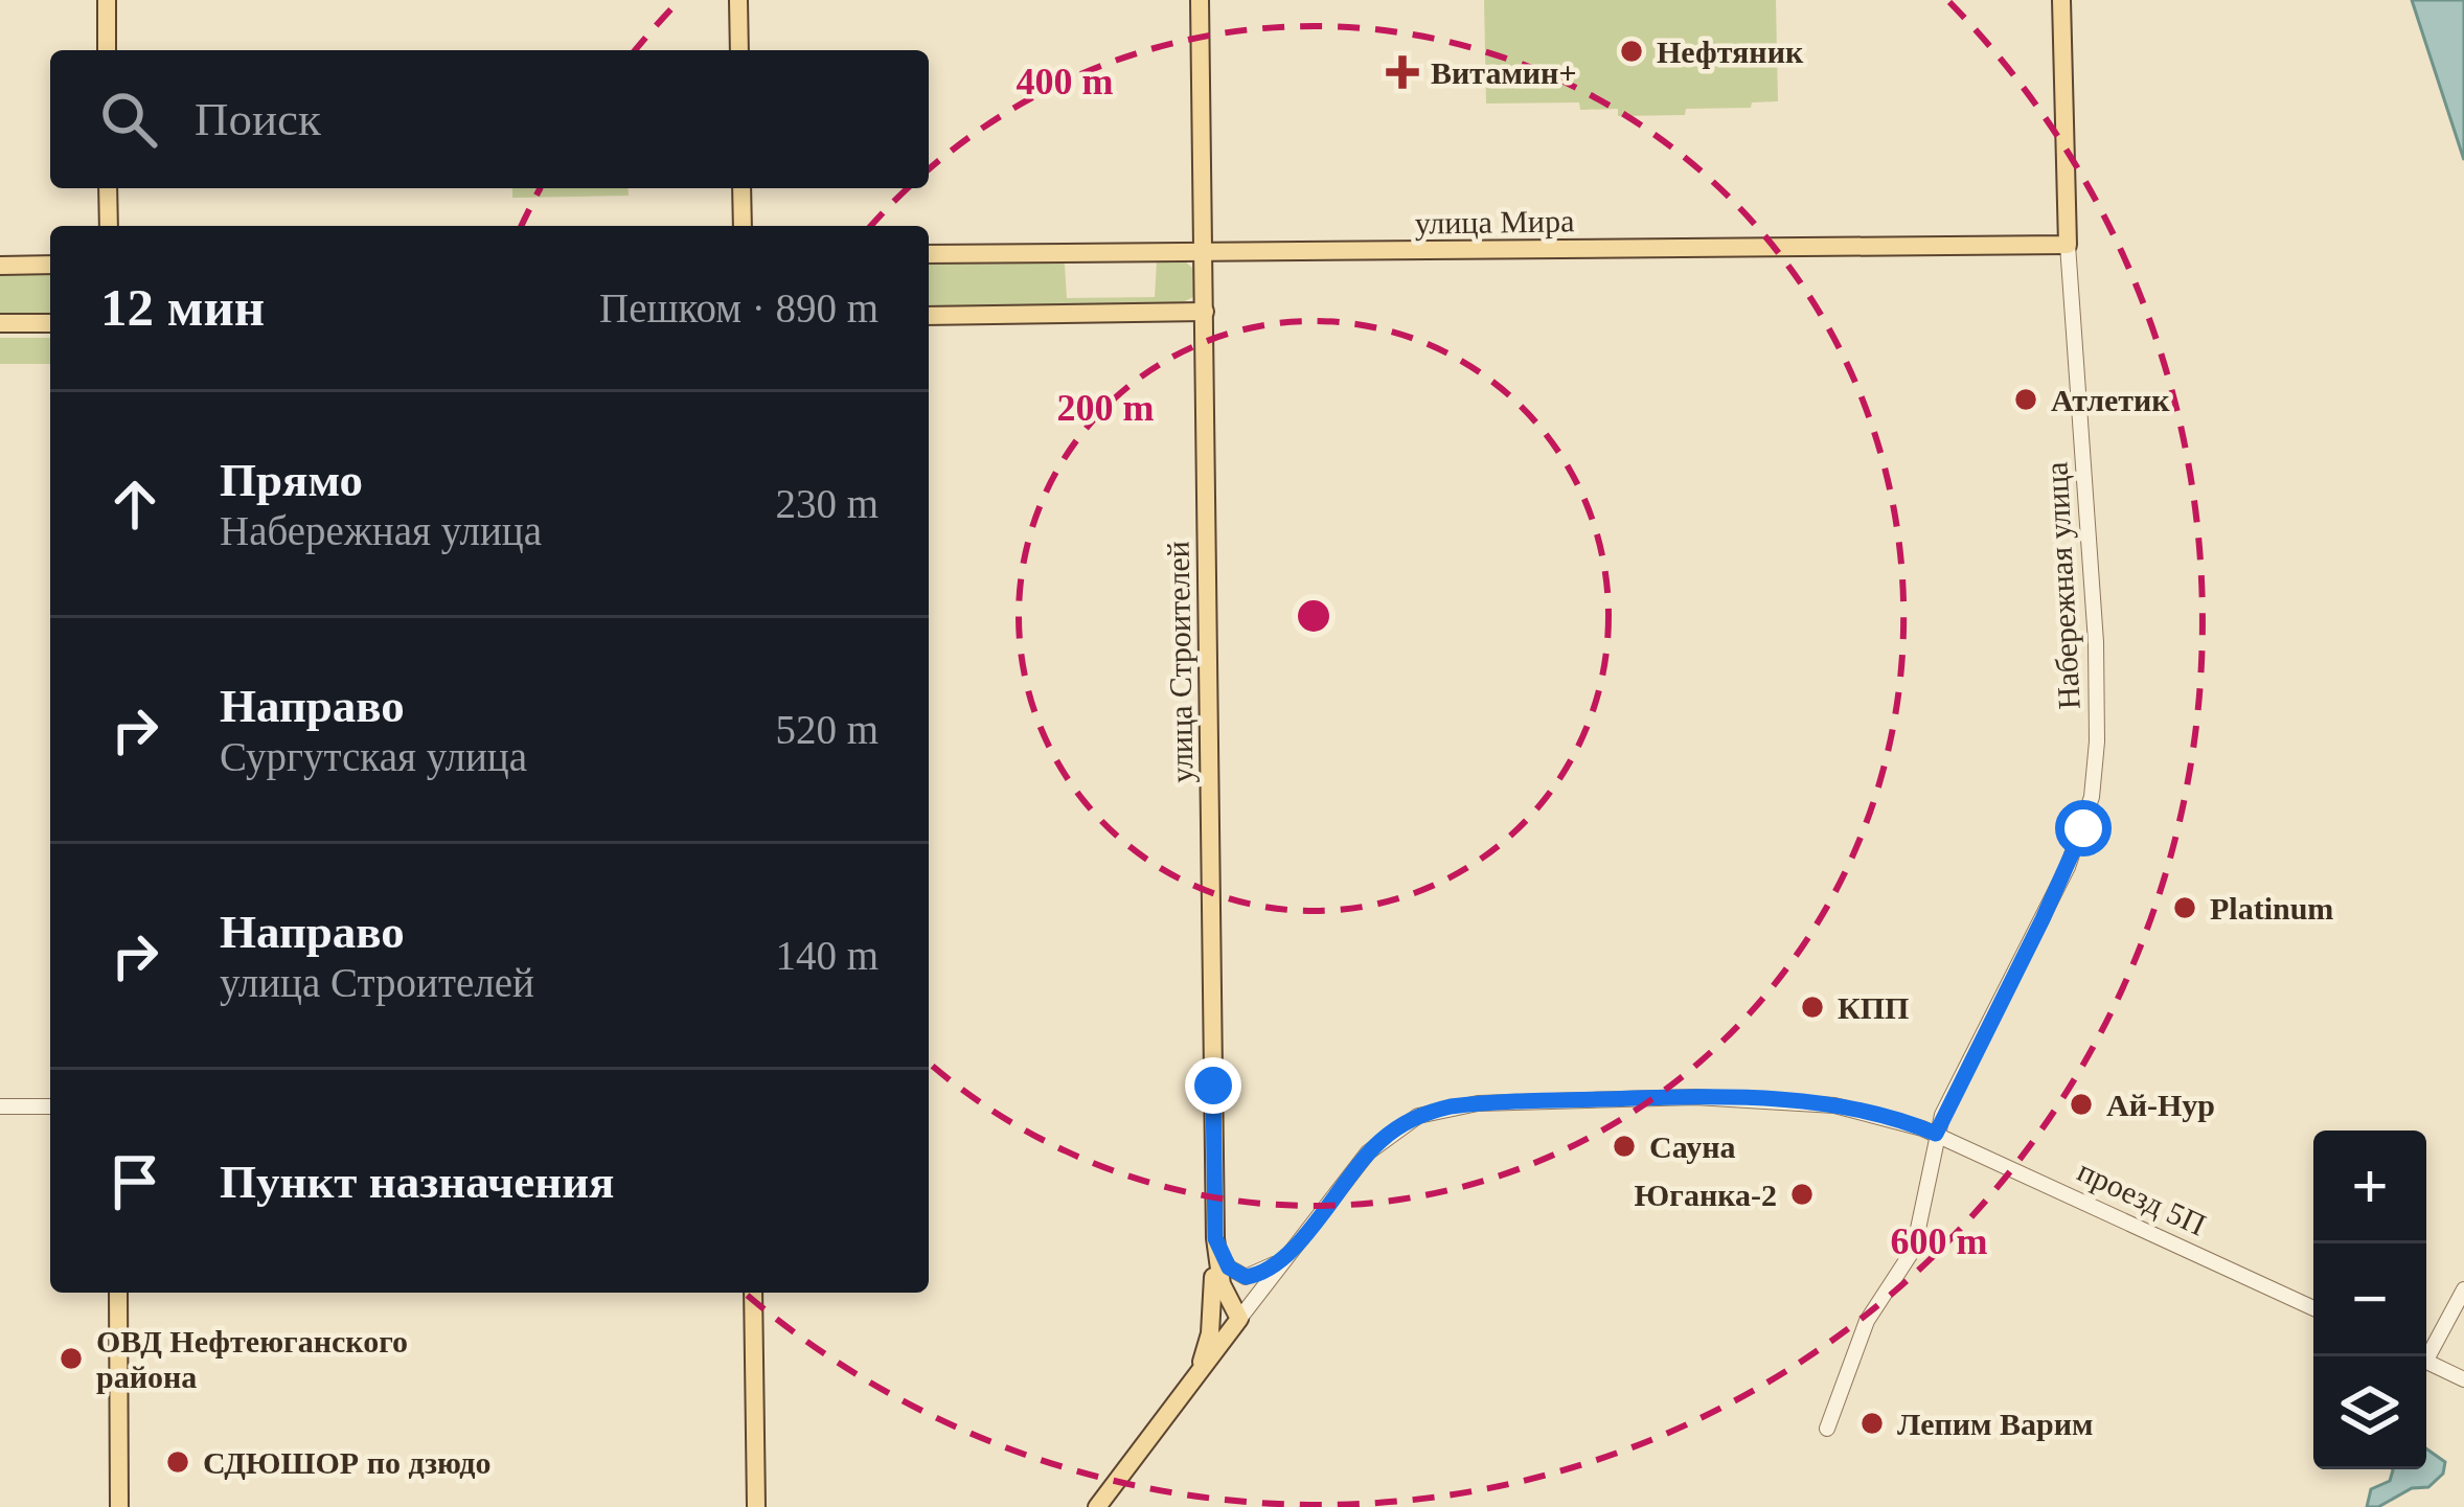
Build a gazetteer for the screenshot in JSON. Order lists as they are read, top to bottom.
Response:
{
  "streets": {
    "main road": ["улица Мира", "Набережная улица", "улица Строителей"],
    "street": ["проезд 5П"]
  },
  "crossings": [
    ["улица Мира", "Набережная улица"],
    ["улица Мира", "улица Строителей"],
    ["Набережная улица", "проезд 5П"],
    ["улица Строителей", "проезд 5П"]
  ],
  "places": {
    "other": [
      "Нефтяник",
      "Атлетик",
      "Platinum",
      "КПП",
      "Ай-Нур",
      "Сауна",
      "Юганка-2",
      "ОВД Нефтеюганского района",
      "Лепим Варим",
      "СДЮШОР по дзюдо"
    ],
    "health": ["Витамин+"]
  },
  "page": {
    "search": "Поиск",
    "heading": ["12 мин", "Пешком · 890 m"],
    "list": [
      ["Прямо", "Набережная улица", "230 m"],
      ["Направо", "Сургутская улица", "520 m"],
      ["Направо", "улица Строителей", "140 m"],
      "Пункт назначения"
    ],
    "map_buttons": ["+", "−"]
  },
  "rings": ["400 m", "200 m", "600 m"]
}
